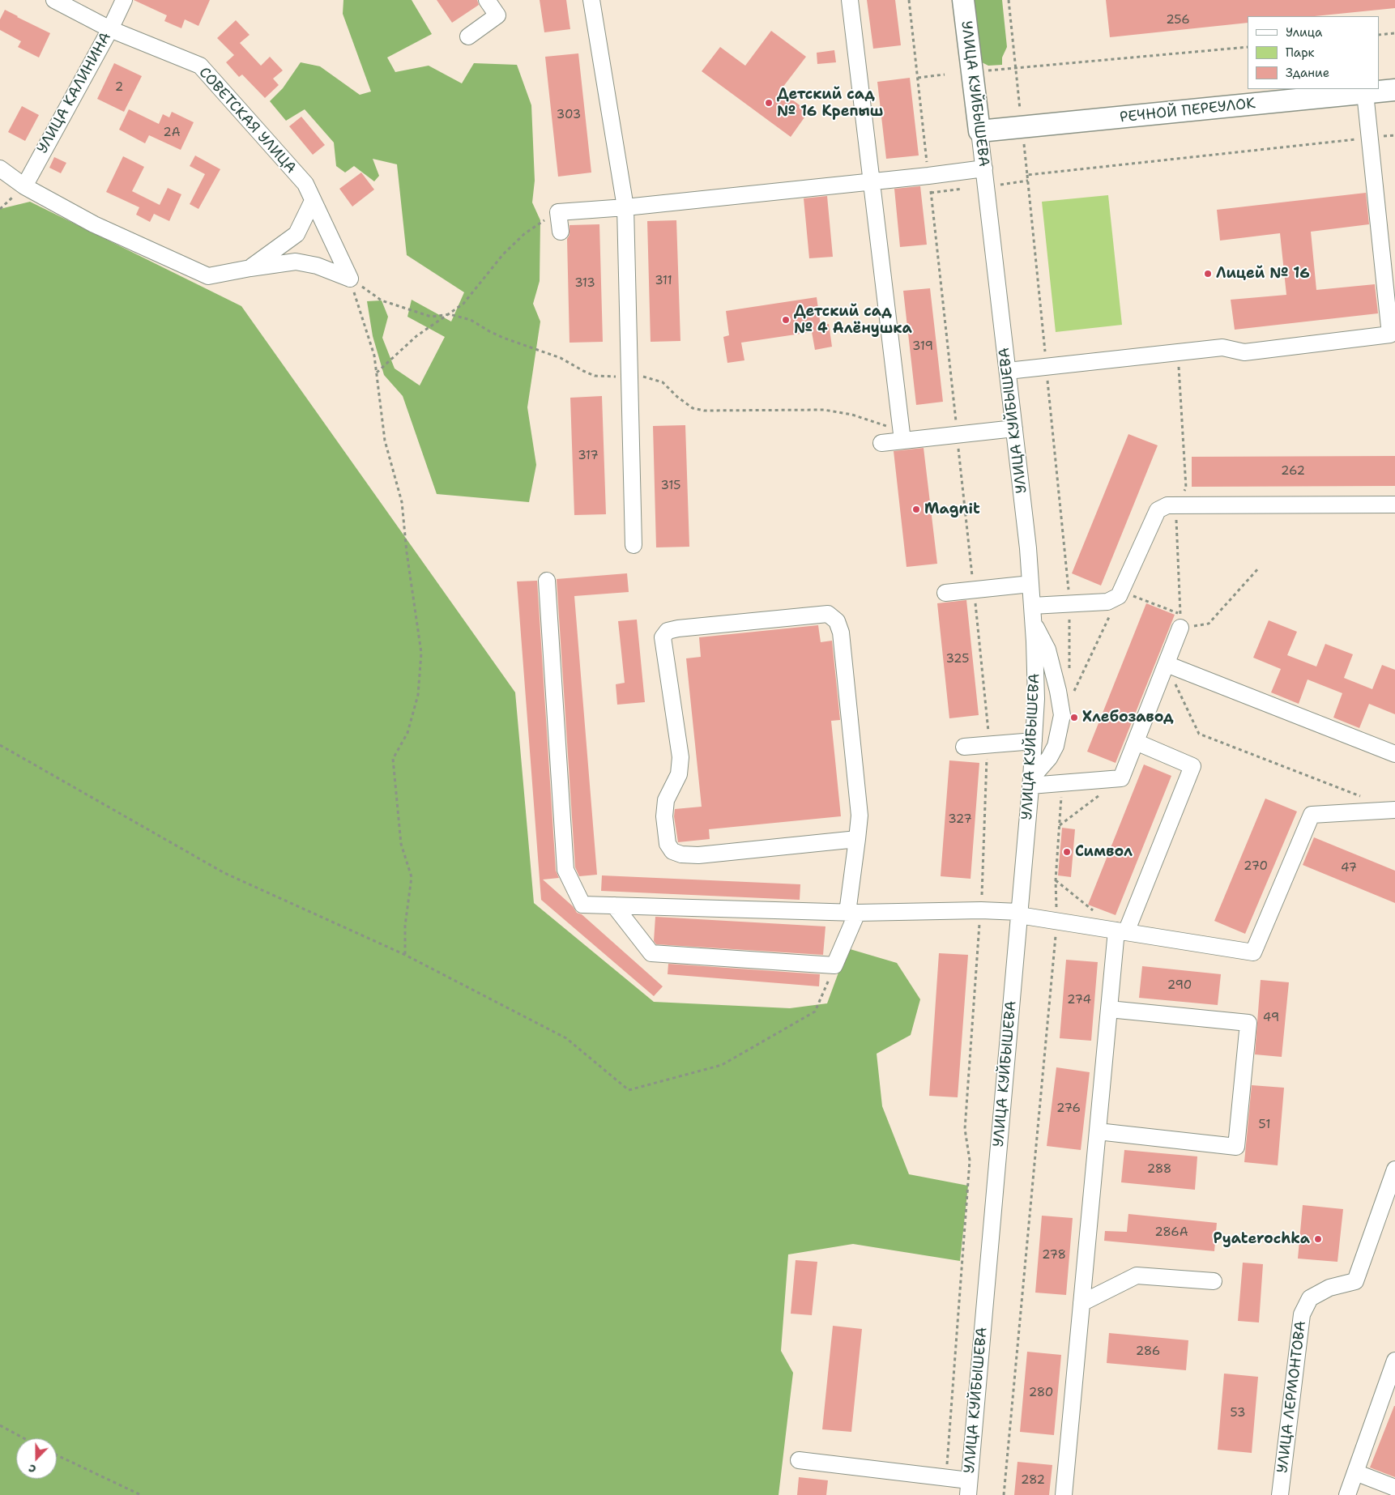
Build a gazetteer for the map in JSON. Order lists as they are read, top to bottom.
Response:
{
  "streets": {
    "main road": ["УЛИЦА КУЙБЫШЕВА", "РЕЧНОЙ ПЕРЕУЛОК"],
    "street": ["УЛИЦА КАЛИНИНА", "СОВЕТСКАЯ УЛИЦА", "УЛИЦА ЛЕРМОНТОВА"]
  },
  "crossings": [
    ["УЛИЦА КАЛИНИНА", "СОВЕТСКАЯ УЛИЦА"],
    ["УЛИЦА КУЙБЫШЕВА", "РЕЧНОЙ ПЕРЕУЛОК"]
  ],
  "places": [
    "Детский сад № 16 Крепыш",
    "Лицей № 16",
    "Детский сад № 4 Алёнушка",
    "Magnit",
    "Хлебозавод",
    "Символ",
    "Pyaterochka"
  ],
  "house_numbers": [
    "256",
    "2",
    "303",
    "2А",
    "311",
    "313",
    "319",
    "317",
    "262",
    "315",
    "325",
    "327",
    "270",
    "47",
    "290",
    "274",
    "49",
    "276",
    "51",
    "288",
    "286А",
    "278",
    "286",
    "280",
    "53",
    "282"
  ],
  "legend": ["Улица", "Парк", "Здание"],
  "north": "bottom"
}
